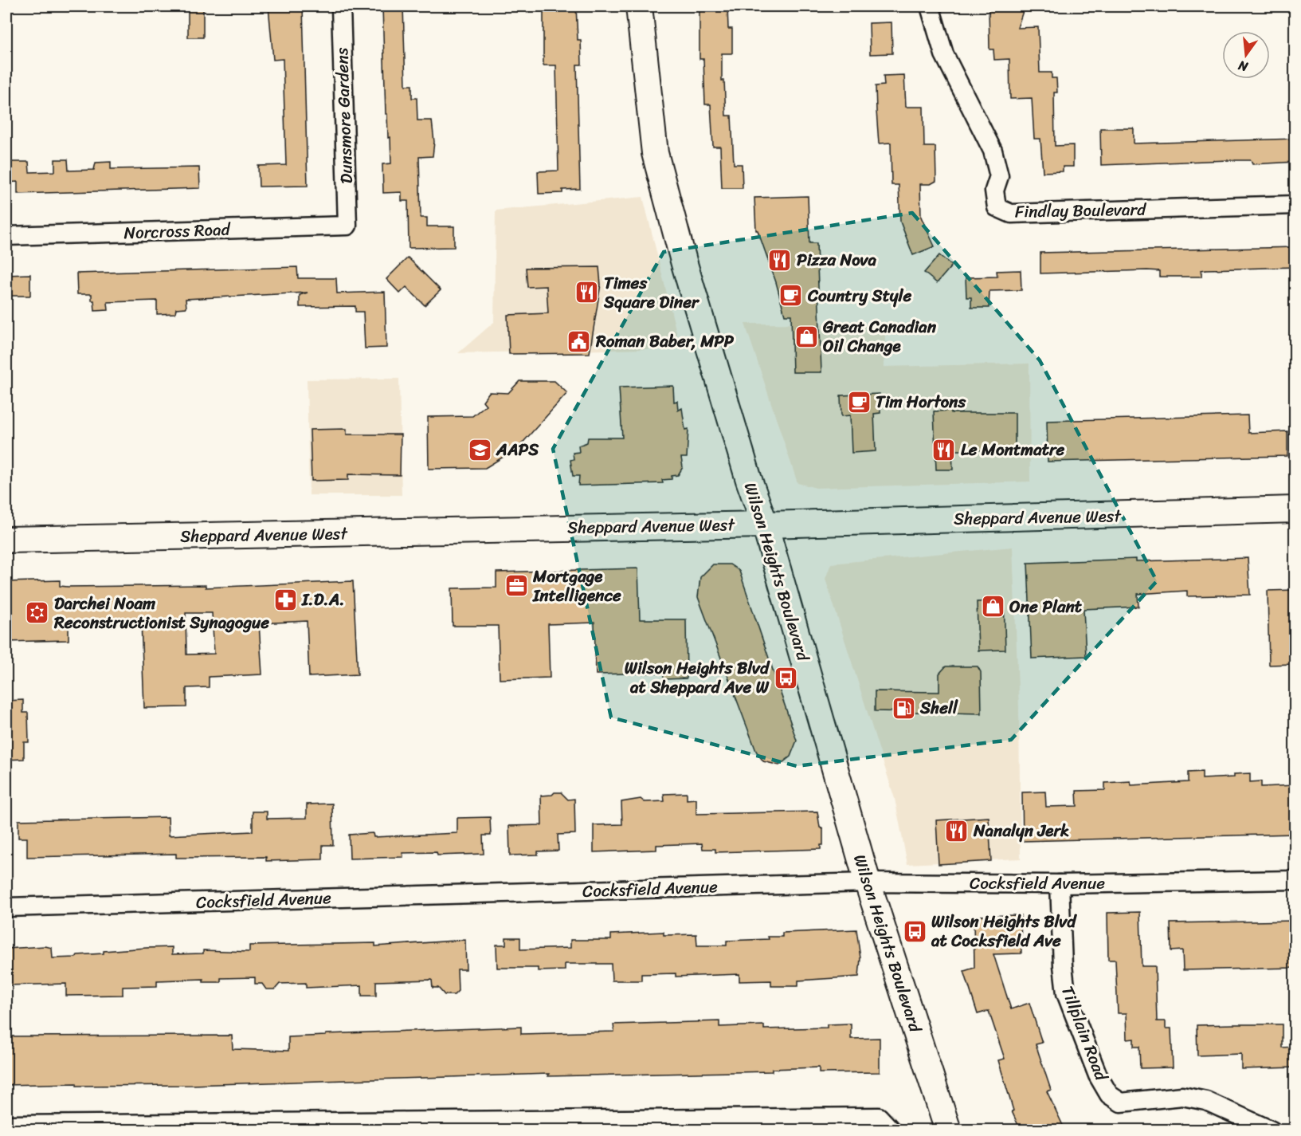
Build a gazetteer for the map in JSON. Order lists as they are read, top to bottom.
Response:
{
  "streets": {
    "main road": ["Sheppard Avenue West", "Wilson Heights Boulevard"],
    "street": [
      "Dunsmore Gardens",
      "Findlay Boulevard",
      "Norcross Road",
      "Cocksfield Avenue",
      "Tillplain Road"
    ]
  },
  "crossings": [
    ["Dunsmore Gardens", "Norcross Road"],
    ["Sheppard Avenue West", "Wilson Heights Boulevard"],
    ["Wilson Heights Boulevard", "Cocksfield Avenue"],
    ["Cocksfield Avenue", "Tillplain Road"]
  ],
  "places": {
    "restaurant": [
      "Pizza Nova",
      "Times Square Diner",
      "Le Montmatre",
      "Nanalyn Jerk"
    ],
    "cafe": ["Country Style", "Tim Hortons"],
    "shop": ["Great Canadian Oil Change", "One Plant"],
    "public building": ["Roman Baber, MPP"],
    "school or university": ["AAPS"],
    "office": ["Mortgage Intelligence"],
    "pharmacy": ["I.D.A."],
    "synagogue": ["Darchei Noam Reconstructionist Synagogue"],
    "bus stop": ["Wilson Heights Blvd at Sheppard Ave W", "Wilson Heights Blvd at Cocksfield Ave"],
    "fuel station": ["Shell"]
  },
  "north": "bottom"
}
